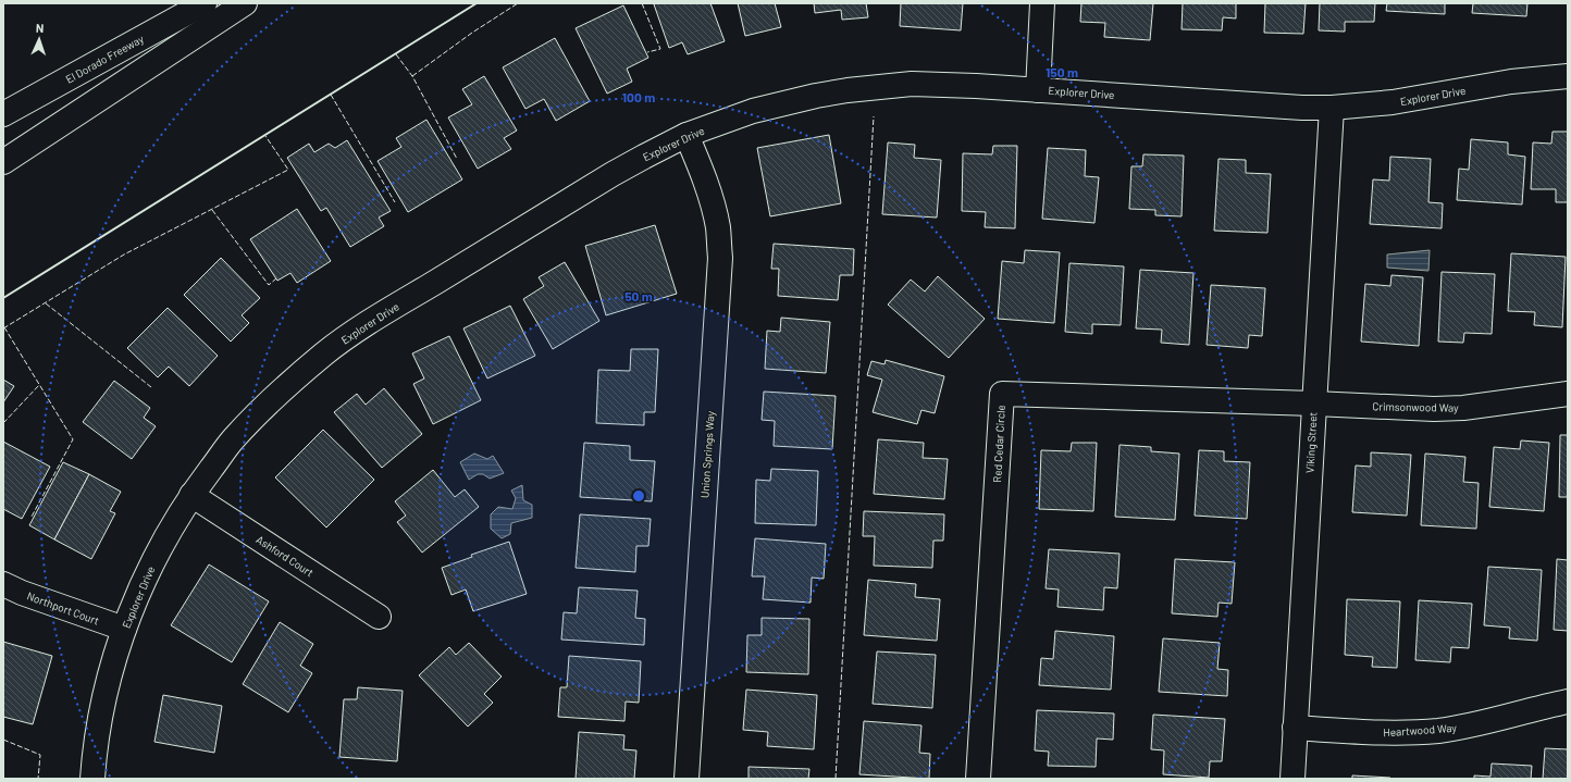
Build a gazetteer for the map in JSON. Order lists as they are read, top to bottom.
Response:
{
  "streets": {
    "main road": [
      "El Dorado Freeway",
      "Explorer Drive",
      "Crimsonwood Way",
      "Viking Street",
      "Red Cedar Circle",
      "Union Springs Way",
      "Ashford Court",
      "Northport Court",
      "Heartwood Way"
    ]
  },
  "crossings": [
    ["Explorer Drive", "Viking Street"],
    ["Explorer Drive", "Union Springs Way"],
    ["Explorer Drive", "Ashford Court"],
    ["Explorer Drive", "Northport Court"],
    ["Crimsonwood Way", "Viking Street"],
    ["Crimsonwood Way", "Red Cedar Circle"],
    ["Viking Street", "Red Cedar Circle"],
    ["Viking Street", "Heartwood Way"]
  ],
  "north": "top",
  "rings": ["150 m", "100 m", "50 m"]
}
